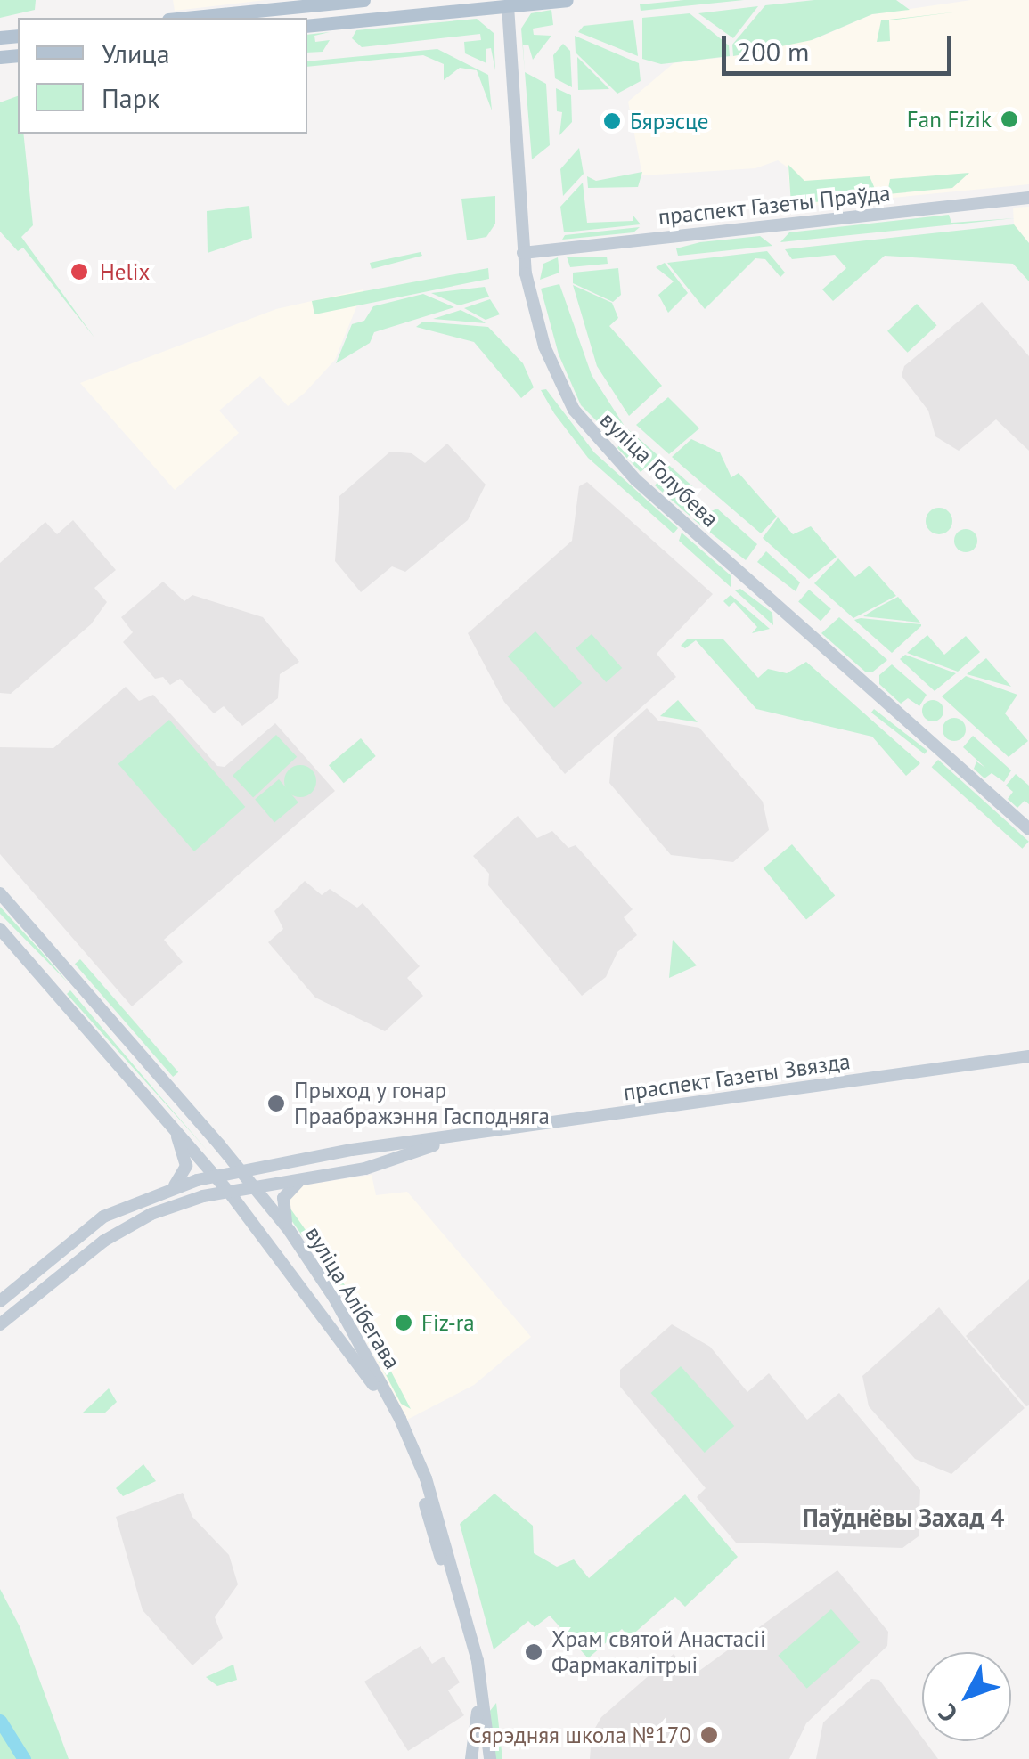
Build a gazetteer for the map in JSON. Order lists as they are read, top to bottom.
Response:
{
  "streets": {
    "main road": [
      "праспект Газеты Праўда",
      "вуліца Голубева",
      "праспект Газеты Звязда",
      "вуліца Алібегава"
    ]
  },
  "crossings": [
    ["праспект Газеты Праўда", "вуліца Голубева"],
    ["праспект Газеты Звязда", "вуліца Алібегава"]
  ],
  "districts": ["Паўднёвы Захад 4"],
  "places": [
    "Fan Fizik",
    "Бярэсце",
    "Helix",
    "Прыход у гонар Праабражэння Гасподняга",
    "Fiz-ra",
    "Храм святой Анастасіі Фармакалітрыі",
    "Сярэдняя школа №170"
  ],
  "legend": ["Улица", "Парк"],
  "scale_bar": "200 m",
  "north": "bottom left"
}
